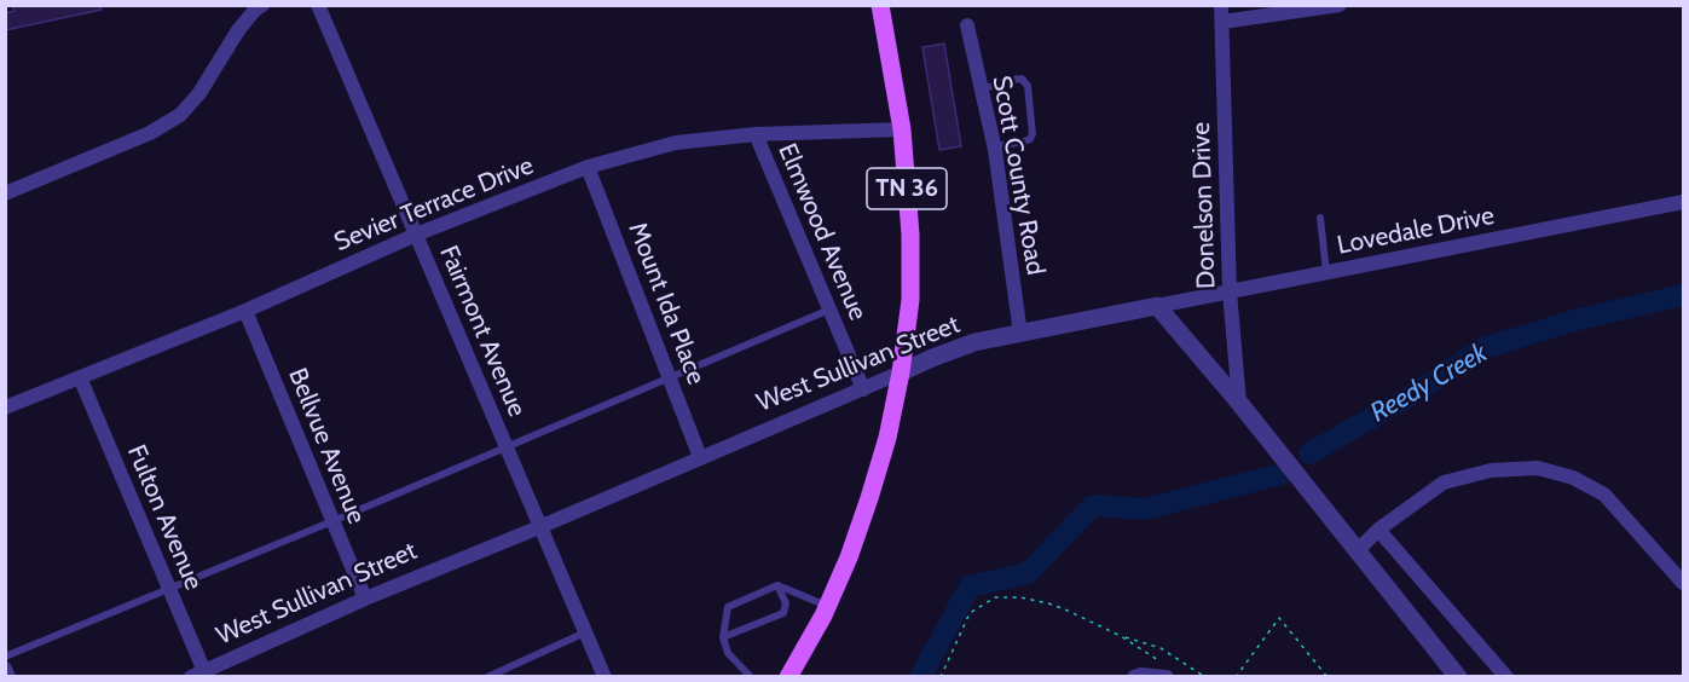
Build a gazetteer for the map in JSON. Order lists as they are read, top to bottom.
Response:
{
  "streets": {
    "main road": ["TN 36"],
    "street": [
      "Scott County Road",
      "Sevier Terrace Drive",
      "Donelson Drive",
      "Lovedale Drive",
      "Elmwood Avenue",
      "Mount Ida Place",
      "Fairmont Avenue",
      "West Sullivan Street",
      "Bellvue Avenue",
      "Fulton Avenue"
    ]
  },
  "crossings": [
    ["Scott County Road", "West Sullivan Street"],
    ["TN 36", "Sevier Terrace Drive"],
    ["TN 36", "West Sullivan Street"],
    ["Sevier Terrace Drive", "Elmwood Avenue"],
    ["Sevier Terrace Drive", "Mount Ida Place"],
    ["Sevier Terrace Drive", "Fairmont Avenue"],
    ["Sevier Terrace Drive", "Bellvue Avenue"],
    ["Sevier Terrace Drive", "Fulton Avenue"],
    ["Donelson Drive", "Lovedale Drive"],
    ["Lovedale Drive", "West Sullivan Street"],
    ["Elmwood Avenue", "West Sullivan Street"],
    ["Mount Ida Place", "West Sullivan Street"],
    ["Fairmont Avenue", "West Sullivan Street"],
    ["West Sullivan Street", "Bellvue Avenue"],
    ["West Sullivan Street", "Fulton Avenue"]
  ],
  "water": ["Reedy Creek"]
}
